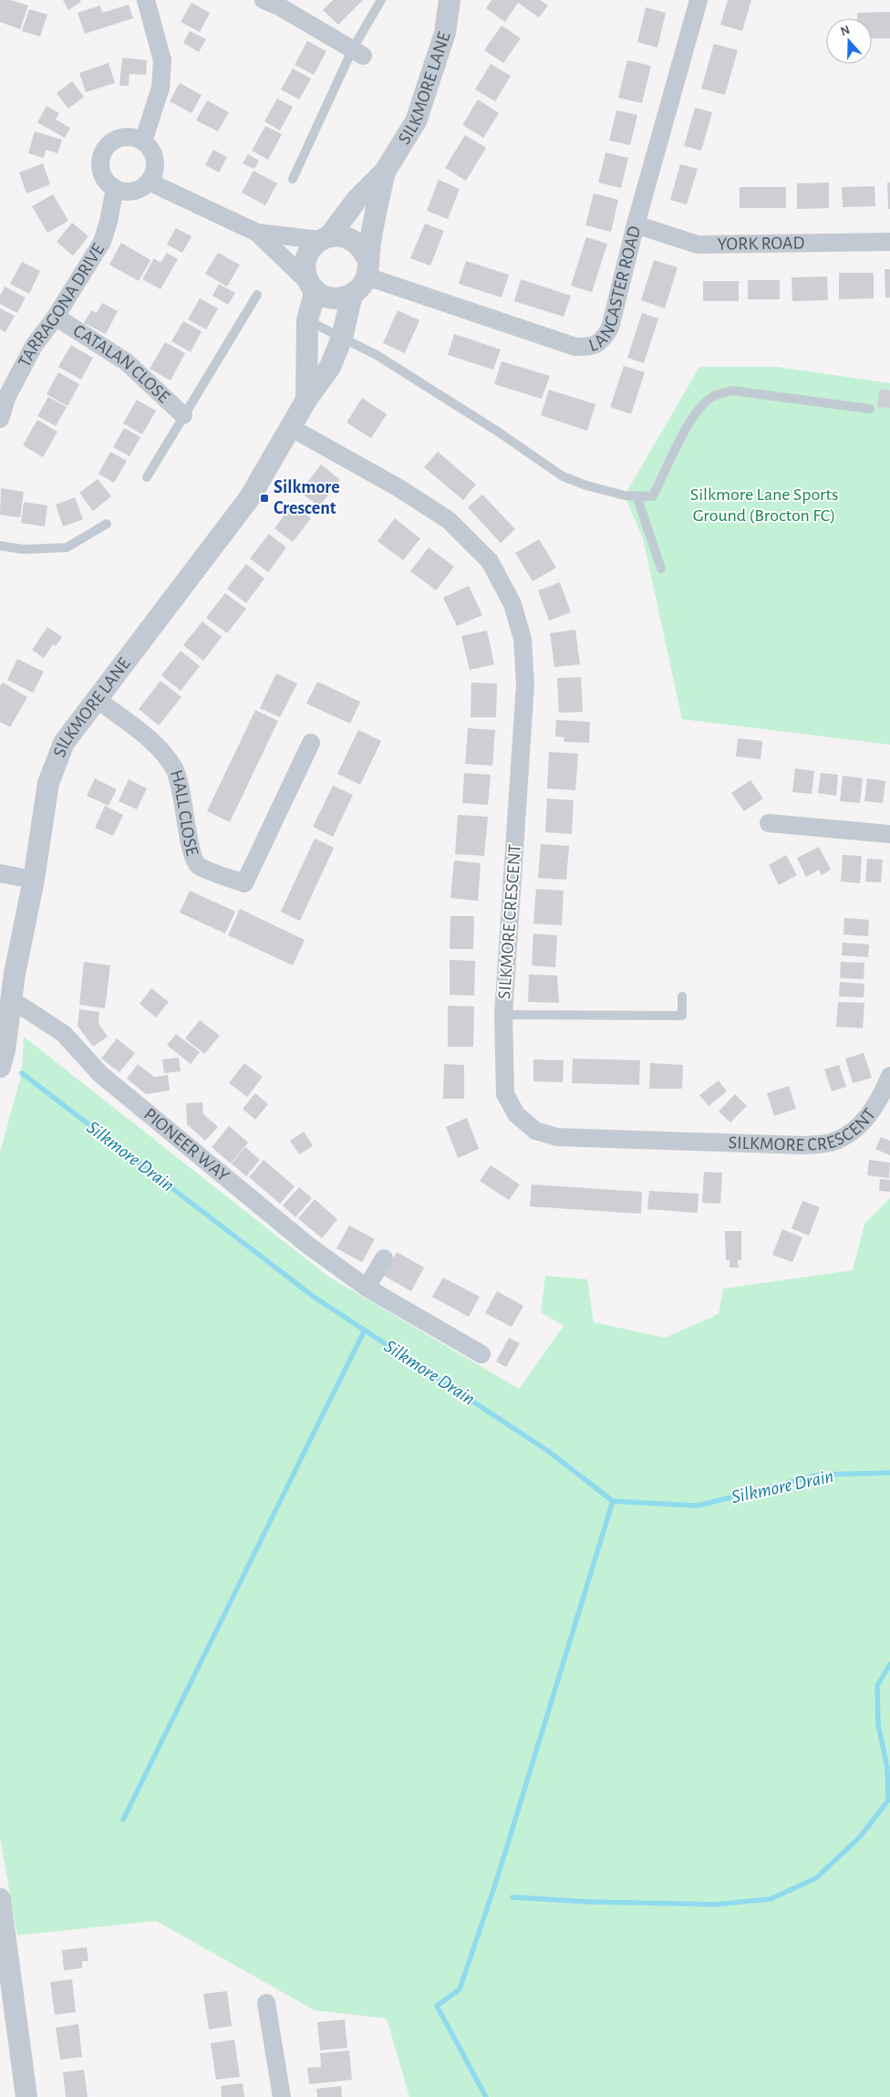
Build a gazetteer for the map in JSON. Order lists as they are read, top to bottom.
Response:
{
  "streets": {
    "street": [
      "SILKMORE LANE",
      "YORK ROAD",
      "LANCASTER ROAD",
      "TARRAGONA DRIVE",
      "CATALAN CLOSE",
      "HALL CLOSE",
      "SILKMORE CRESCENT",
      "PIONEER WAY"
    ]
  },
  "crossings": [
    ["SILKMORE LANE", "LANCASTER ROAD"],
    ["SILKMORE LANE", "HALL CLOSE"],
    ["SILKMORE LANE", "SILKMORE CRESCENT"],
    ["SILKMORE LANE", "PIONEER WAY"],
    ["YORK ROAD", "LANCASTER ROAD"],
    ["TARRAGONA DRIVE", "CATALAN CLOSE"]
  ],
  "water": ["Silkmore Drain"],
  "parks": ["Silkmore Lane Sports Ground (Brocton FC)"],
  "places": {
    "transit": ["Silkmore Crescent"]
  },
  "north": "top"
}
